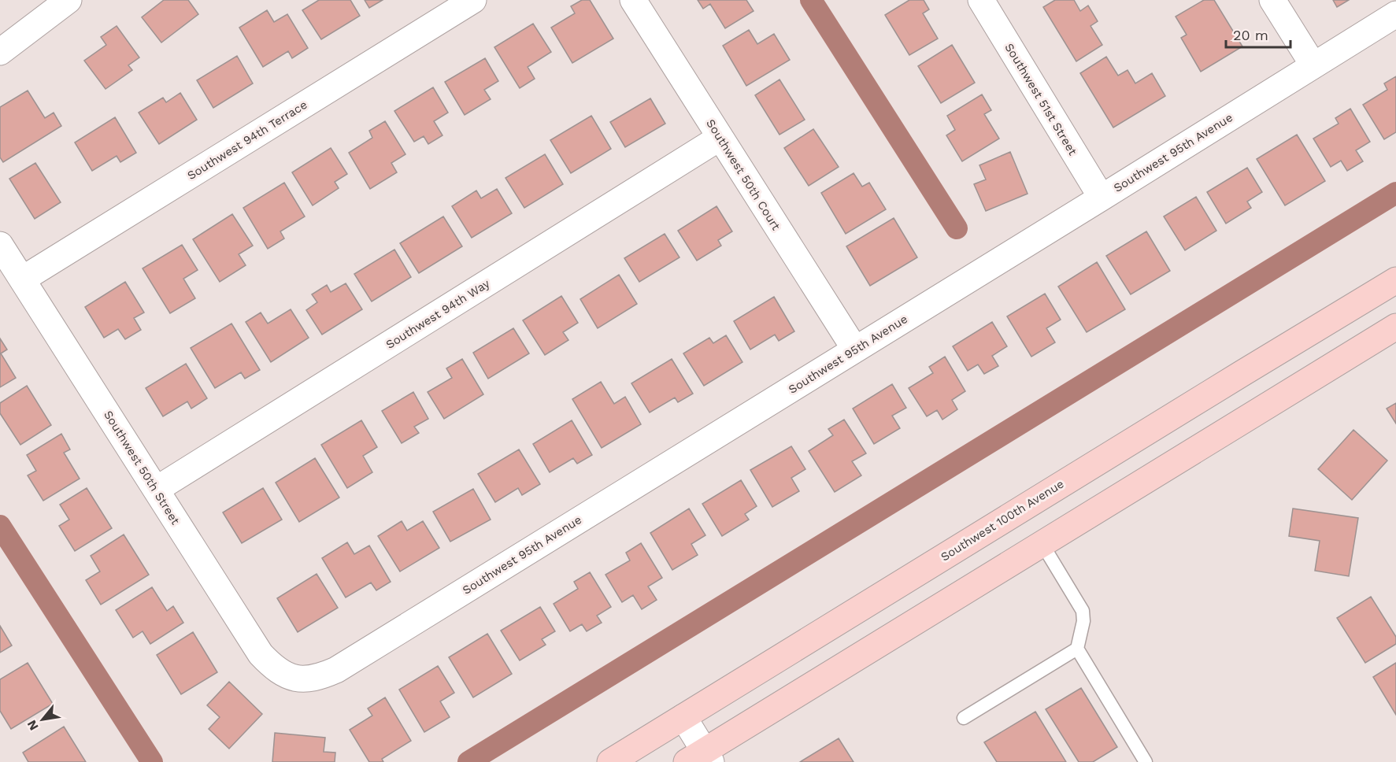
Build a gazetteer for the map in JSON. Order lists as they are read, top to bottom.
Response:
{
  "streets": {
    "main road": ["Southwest 100th Avenue"],
    "street": [
      "Southwest 51st Street",
      "Southwest 94th Terrace",
      "Southwest 95th Avenue",
      "Southwest 50th Court",
      "Southwest 94th Way",
      "Southwest 50th Street"
    ]
  },
  "crossings": [
    ["Southwest 51st Street", "Southwest 95th Avenue"],
    ["Southwest 94th Terrace", "Southwest 50th Street"],
    ["Southwest 95th Avenue", "Southwest 50th Court"],
    ["Southwest 95th Avenue", "Southwest 50th Street"],
    ["Southwest 50th Court", "Southwest 94th Way"],
    ["Southwest 94th Way", "Southwest 50th Street"]
  ],
  "scale_bar": "20 m",
  "north": "bottom left"
}
